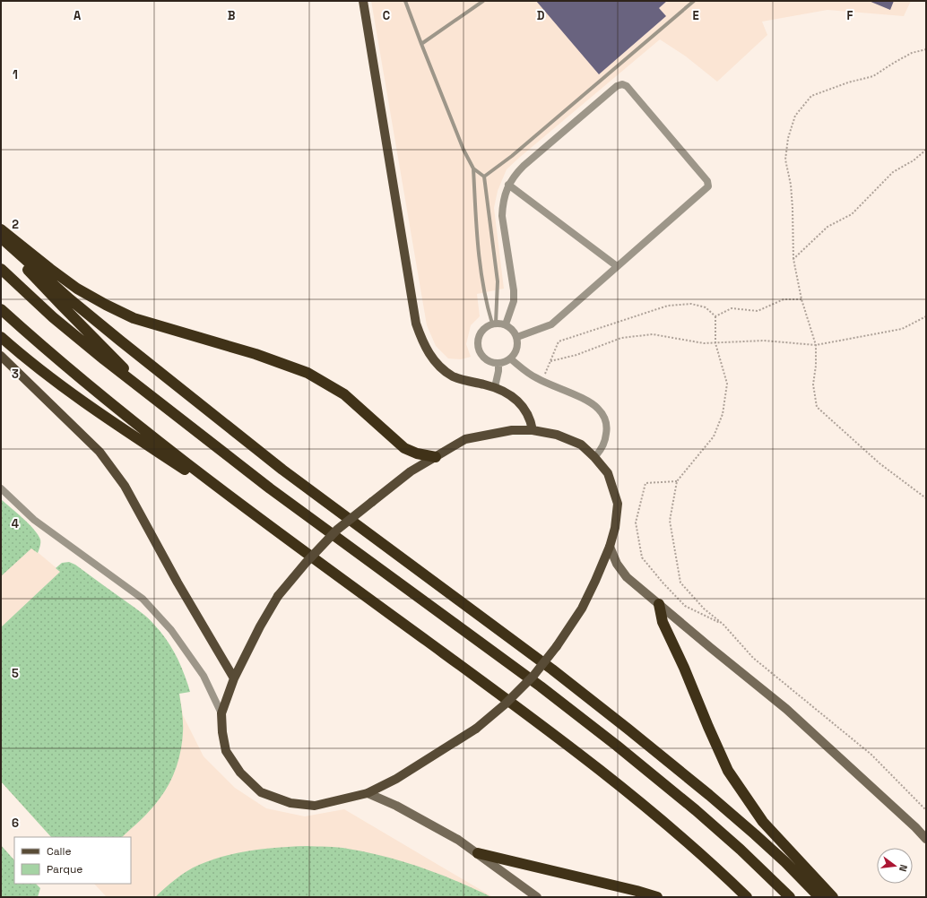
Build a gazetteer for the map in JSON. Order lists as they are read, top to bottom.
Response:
{
  "legend": ["Calle", "Parque"],
  "north": "right",
  "grid": {
    "columns": [
      "A",
      "B",
      "C",
      "D",
      "E",
      "F"
    ],
    "rows": [
      "1",
      "2",
      "3",
      "4",
      "5",
      "6"
    ]
  }
}
